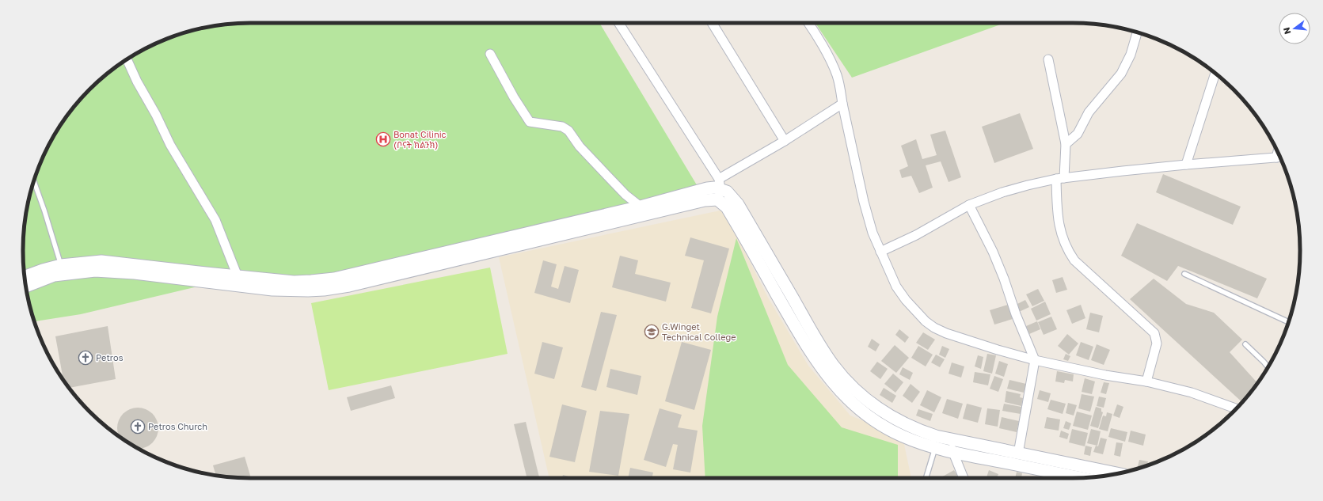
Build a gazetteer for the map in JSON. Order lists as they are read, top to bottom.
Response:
{
  "places": {
    "hospital": ["Bonat Cilinic (ቦናት ክልንክ)"],
    "school or university": ["G.Winget Technical College"],
    "church": ["Petros", "Petros Church"]
  },
  "north": "left"
}
